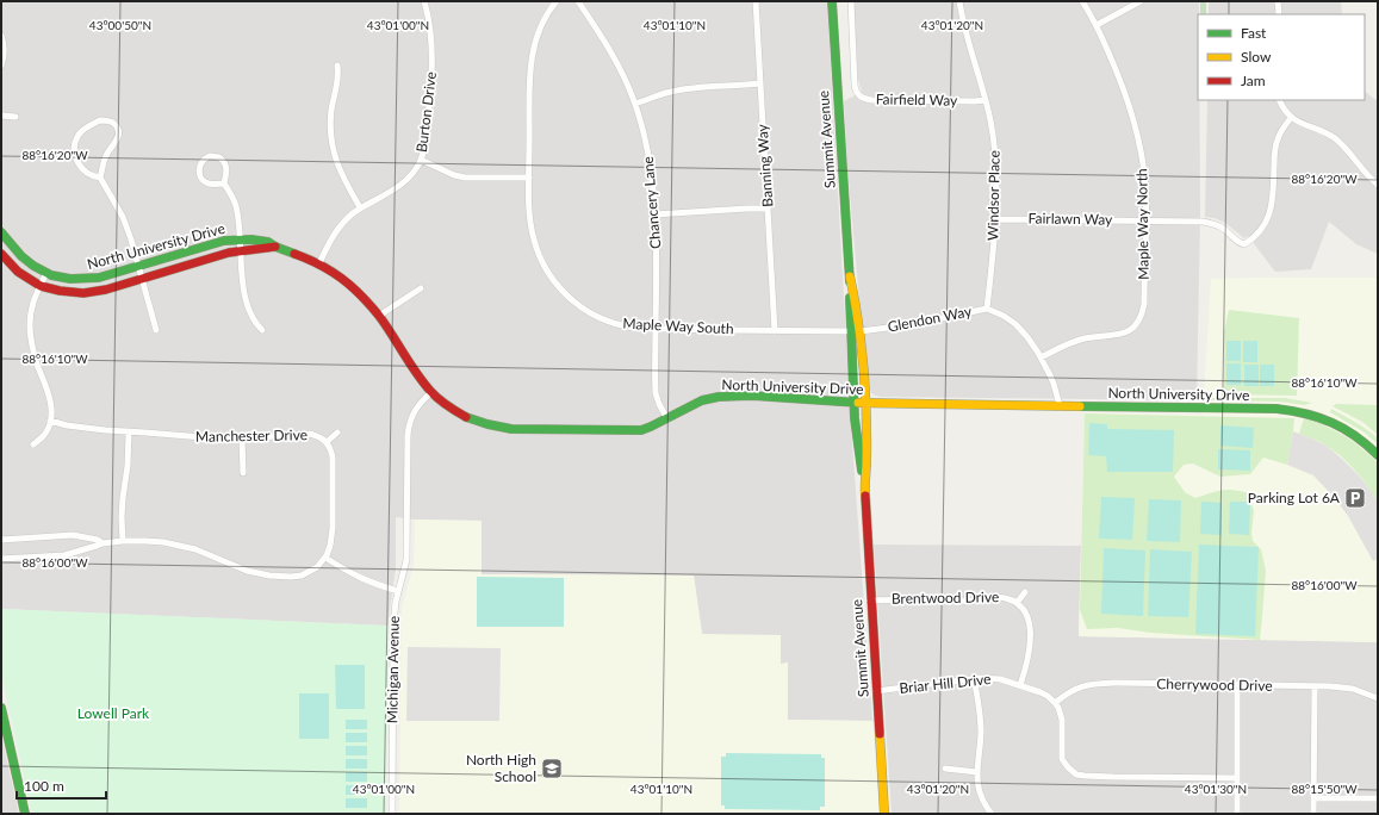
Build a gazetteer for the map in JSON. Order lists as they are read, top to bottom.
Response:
{
  "streets": {
    "street": [
      "Fairfield Way",
      "Burton Drive",
      "Summit Avenue",
      "Banning Way",
      "Windsor Place",
      "Chancery Lane",
      "Fairlawn Way",
      "Maple Way North",
      "North University Drive",
      "Glendon Way",
      "Maple Way South",
      "Manchester Drive",
      "Brentwood Drive",
      "Michigan Avenue",
      "Briar Hill Drive",
      "Cherrywood Drive"
    ]
  },
  "crossings": [
    ["Fairfield Way", "Windsor Place"],
    ["Burton Drive", "North University Drive"],
    ["Summit Avenue", "North University Drive"],
    ["Summit Avenue", "Glendon Way"],
    ["Summit Avenue", "Maple Way South"],
    ["Summit Avenue", "Brentwood Drive"],
    ["Summit Avenue", "Briar Hill Drive"],
    ["Banning Way", "Maple Way South"],
    ["Windsor Place", "Fairlawn Way"],
    ["Windsor Place", "Glendon Way"],
    ["Chancery Lane", "North University Drive"],
    ["Chancery Lane", "Maple Way South"],
    ["Fairlawn Way", "Maple Way North"],
    ["Maple Way North", "Glendon Way"],
    ["North University Drive", "Glendon Way"],
    ["North University Drive", "Michigan Avenue"],
    ["Glendon Way", "Maple Way South"],
    ["Brentwood Drive", "Briar Hill Drive"],
    ["Briar Hill Drive", "Cherrywood Drive"]
  ],
  "parks": ["Lowell Park"],
  "places": {
    "parking": ["Parking Lot 6A"],
    "school or university": ["North High School"]
  },
  "legend": ["Fast", "Slow", "Jam"],
  "scale_bar": "100 m",
  "coordinates": [
    "43°00'50\"N",
    "43°01'00\"N",
    "43°01'10\"N",
    "43°01'20\"N",
    "88°16'20\"W",
    "88°16'10\"W",
    "88°16'00\"W",
    "43°01'30\"N",
    "88°15'50\"W"
  ]
}
